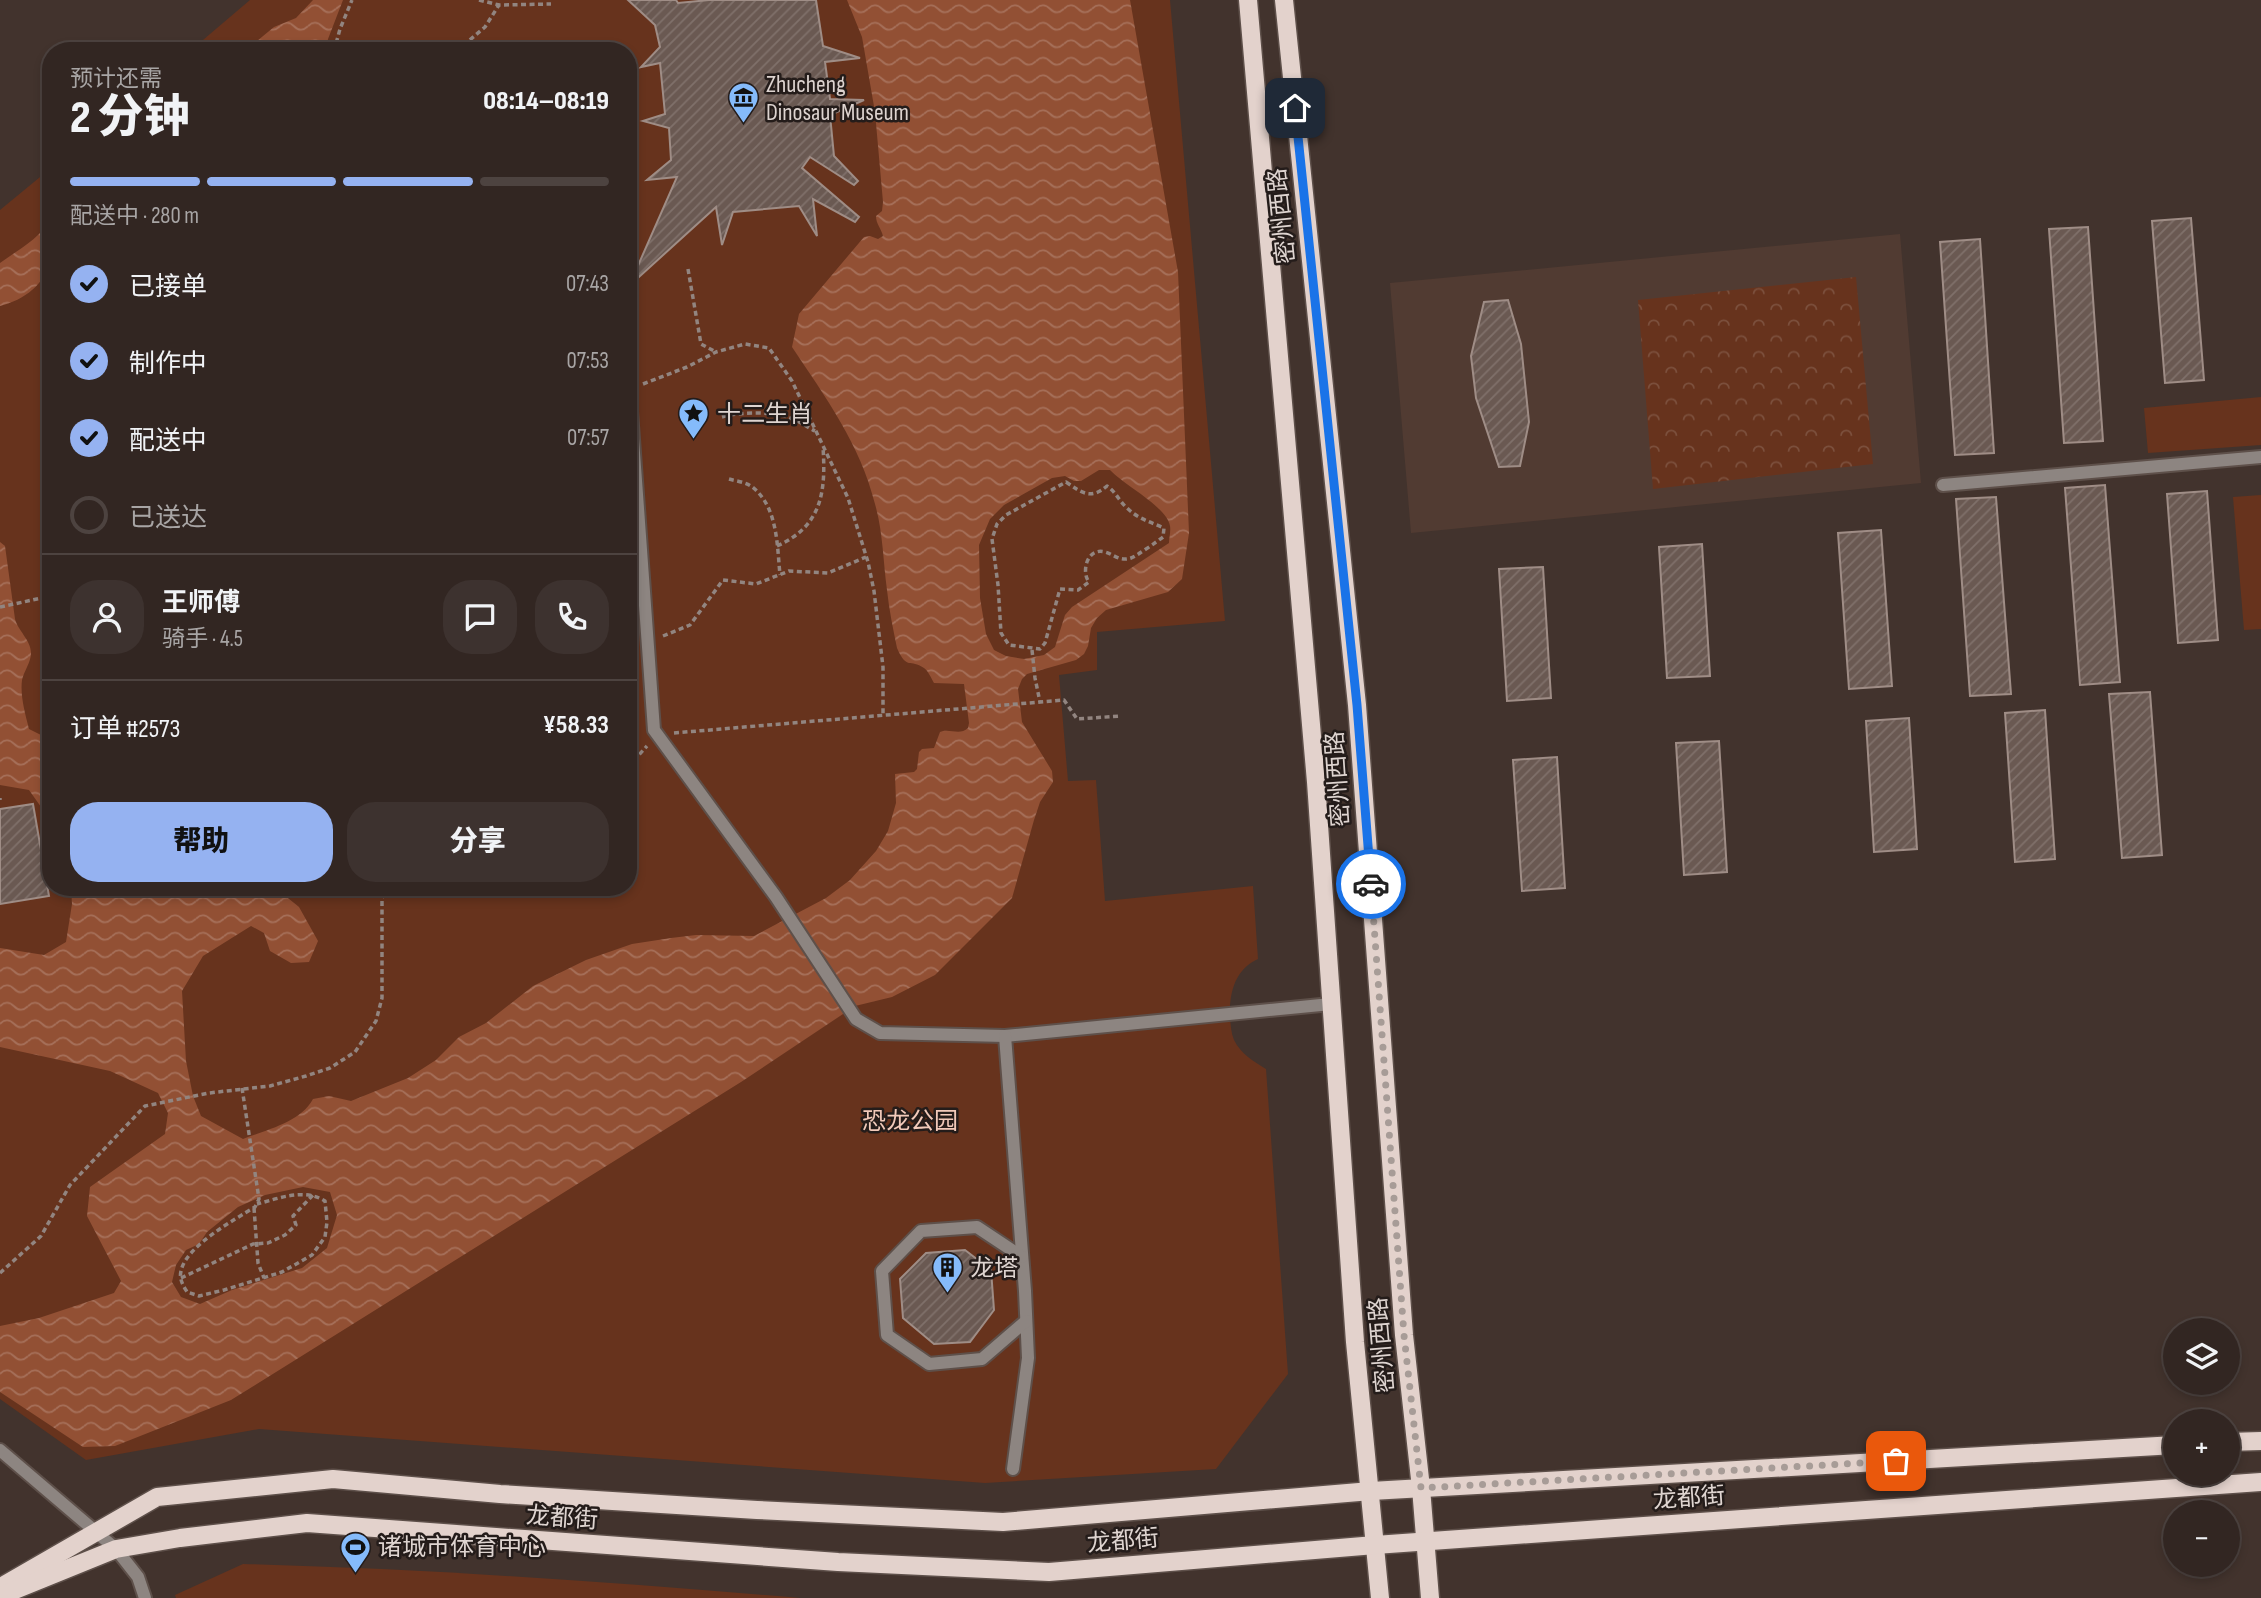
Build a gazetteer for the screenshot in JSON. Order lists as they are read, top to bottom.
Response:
{
  "streets": {
    "main road": ["密州西路", "龙都街"]
  },
  "crossings": [
    ["密州西路", "龙都街"]
  ],
  "parks": ["恐龙公园"],
  "places": {
    "museum": ["Zhucheng Dinosaur Museum"],
    "place": ["十二生肖"],
    "building": ["龙塔"],
    "sports": ["诸城市体育中心"]
  },
  "page": {
    "heading": ["2 分钟", "预计还需", "08:14–08:19"],
    "panel": [
      "王师傅",
      "骑手 · 4.5",
      "订单 #2573",
      "¥58.33"
    ],
    "bar": "配送中 · 280 m",
    "list": [
      ["已接单", "07:43"],
      ["制作中", "07:53"],
      ["配送中", "07:57"],
      "已送达"
    ],
    "buttons": ["帮助", "分享"],
    "map_buttons": ["+", "−"]
  }
}
